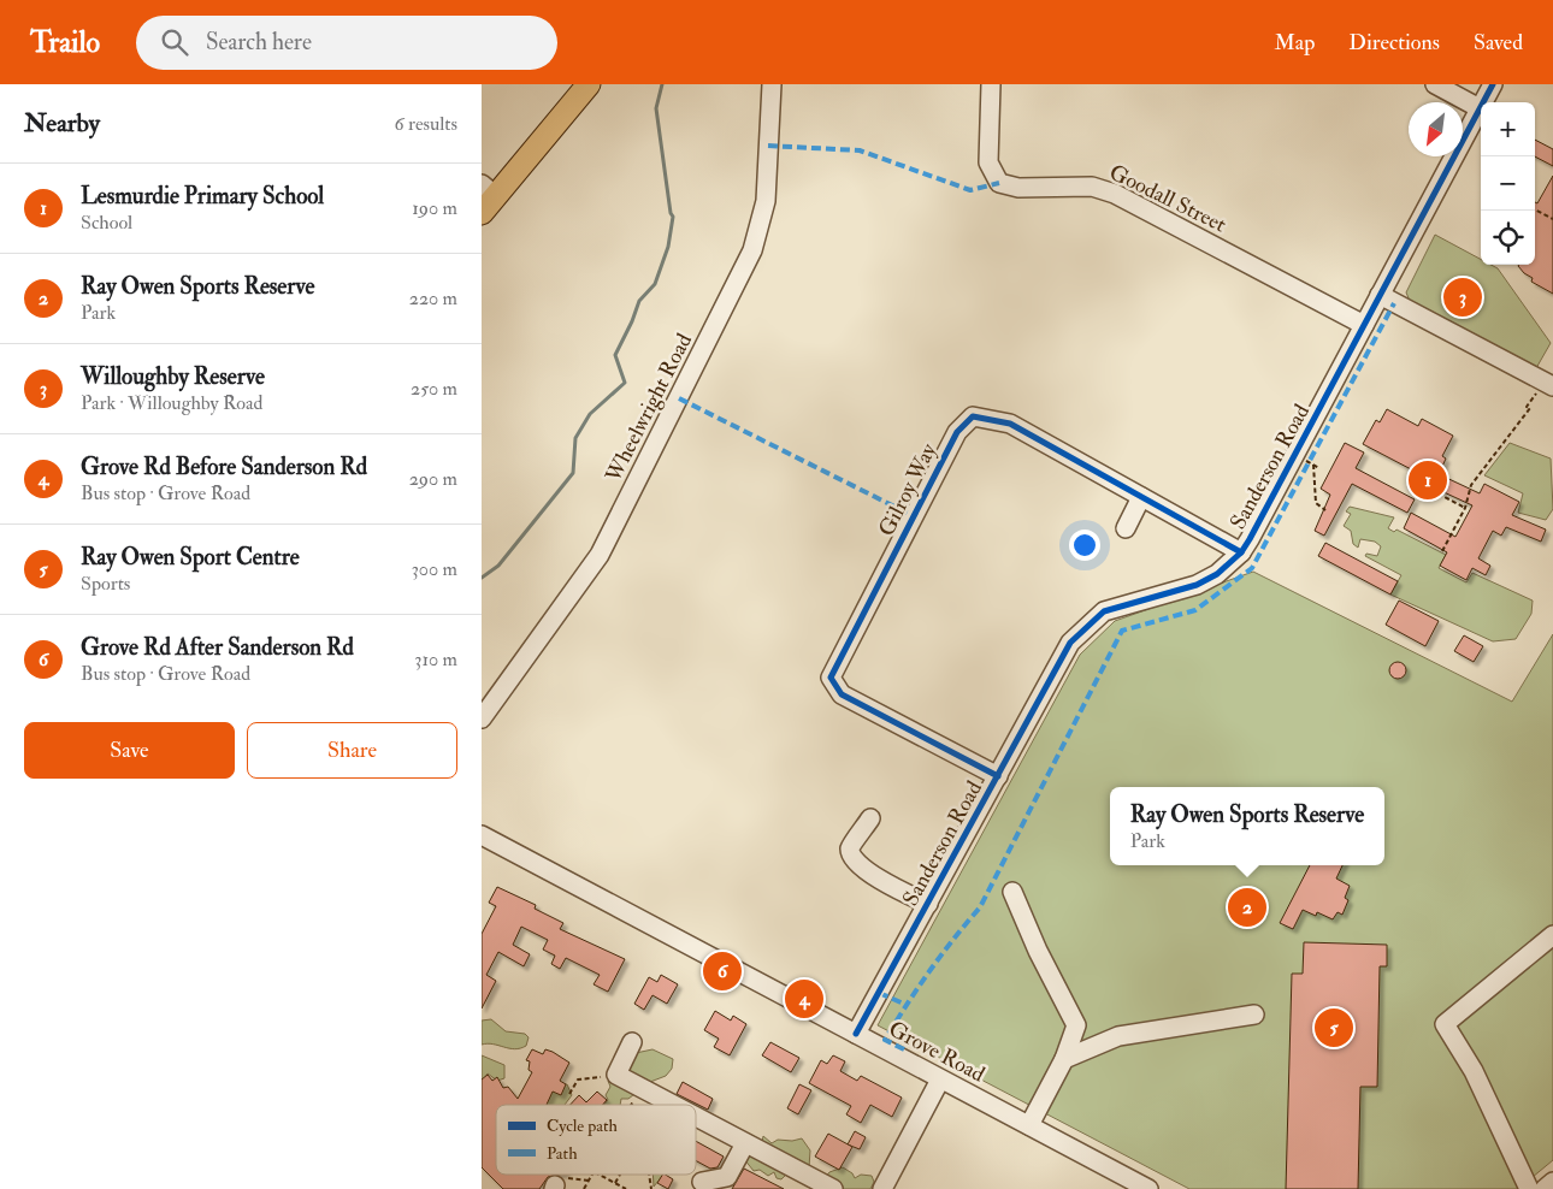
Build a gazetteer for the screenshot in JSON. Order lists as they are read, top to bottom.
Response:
{
  "streets": {
    "street": [
      "Goodall Street",
      "Wheelwright Road",
      "Sanderson Road",
      "Gilroy Way",
      "Grove Road"
    ]
  },
  "crossings": [
    ["Goodall Street", "Sanderson Road"],
    ["Sanderson Road", "Gilroy Way"],
    ["Sanderson Road", "Grove Road"]
  ],
  "legend": ["Cycle path", "Path"],
  "north": "bottom left",
  "page": {
    "header": "Trailo",
    "search": "Search here",
    "nav": ["Map", "Directions", "Saved"],
    "heading": ["Nearby", "6 results"],
    "map_buttons": ["+", "−"],
    "list": [
      {
        "mark": "1",
        "name": "Lesmurdie Primary School",
        "note": "School",
        "value": "190 m"
      },
      {
        "mark": "2",
        "name": "Ray Owen Sports Reserve",
        "note": "Park",
        "value": "220 m"
      },
      {
        "mark": "3",
        "name": "Willoughby Reserve",
        "note": "Park · Willoughby Road",
        "value": "250 m"
      },
      {
        "mark": "4",
        "name": "Grove Rd Before Sanderson Rd",
        "note": "Bus stop · Grove Road",
        "value": "290 m"
      },
      {
        "mark": "5",
        "name": "Ray Owen Sport Centre",
        "note": "Sports",
        "value": "300 m"
      },
      {
        "mark": "6",
        "name": "Grove Rd After Sanderson Rd",
        "note": "Bus stop · Grove Road",
        "value": "310 m"
      }
    ],
    "pins": [
      "3",
      "1",
      "2",
      "6",
      "4",
      "5"
    ],
    "buttons": ["Save", "Share"],
    "popup": ["Ray Owen Sports Reserve", "Park"]
  }
}
